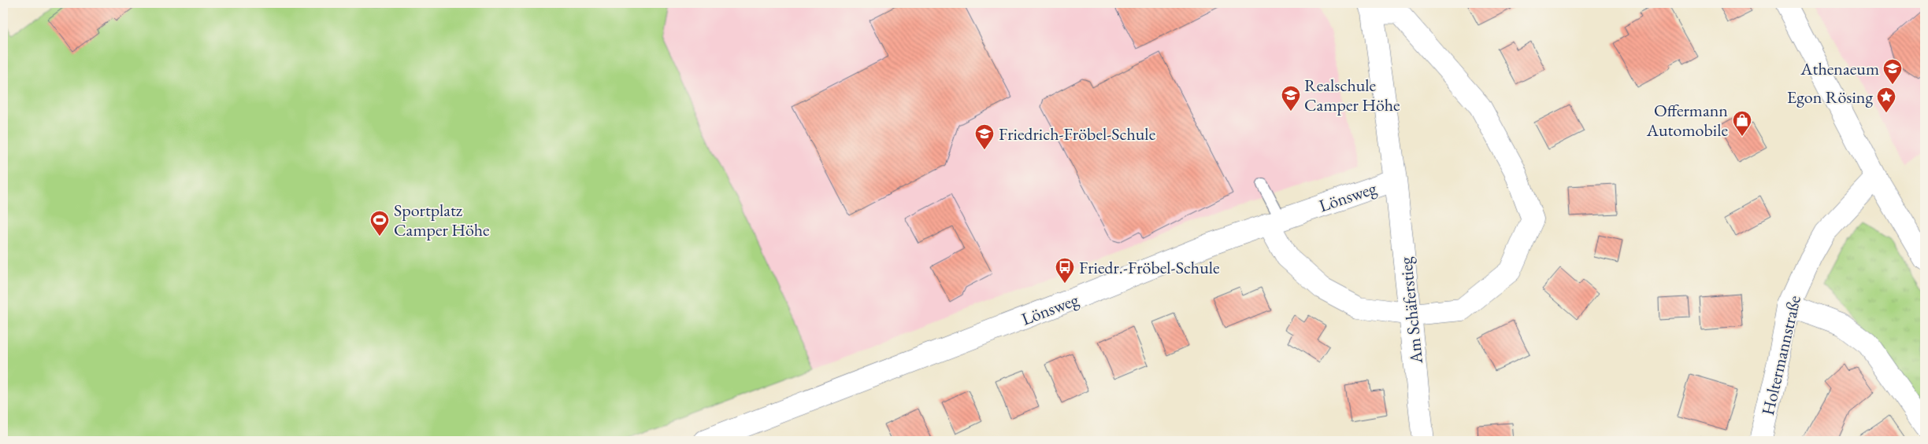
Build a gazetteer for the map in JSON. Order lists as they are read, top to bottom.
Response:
{
  "streets": {
    "street": ["Lönsweg", "Am Schäferstieg", "Holtermannstraße"]
  },
  "crossings": [
    ["Lönsweg", "Am Schäferstieg"]
  ],
  "places": {
    "school or university": ["Athenaeum", "Realschule Camper Höhe", "Friedrich-Fröbel-Schule"],
    "place": ["Egon Rösing"],
    "shop": ["Offermann Automobile"],
    "sports": ["Sportplatz Camper Höhe"],
    "bus stop": ["Friedr.-Fröbel-Schule"]
  }
}
